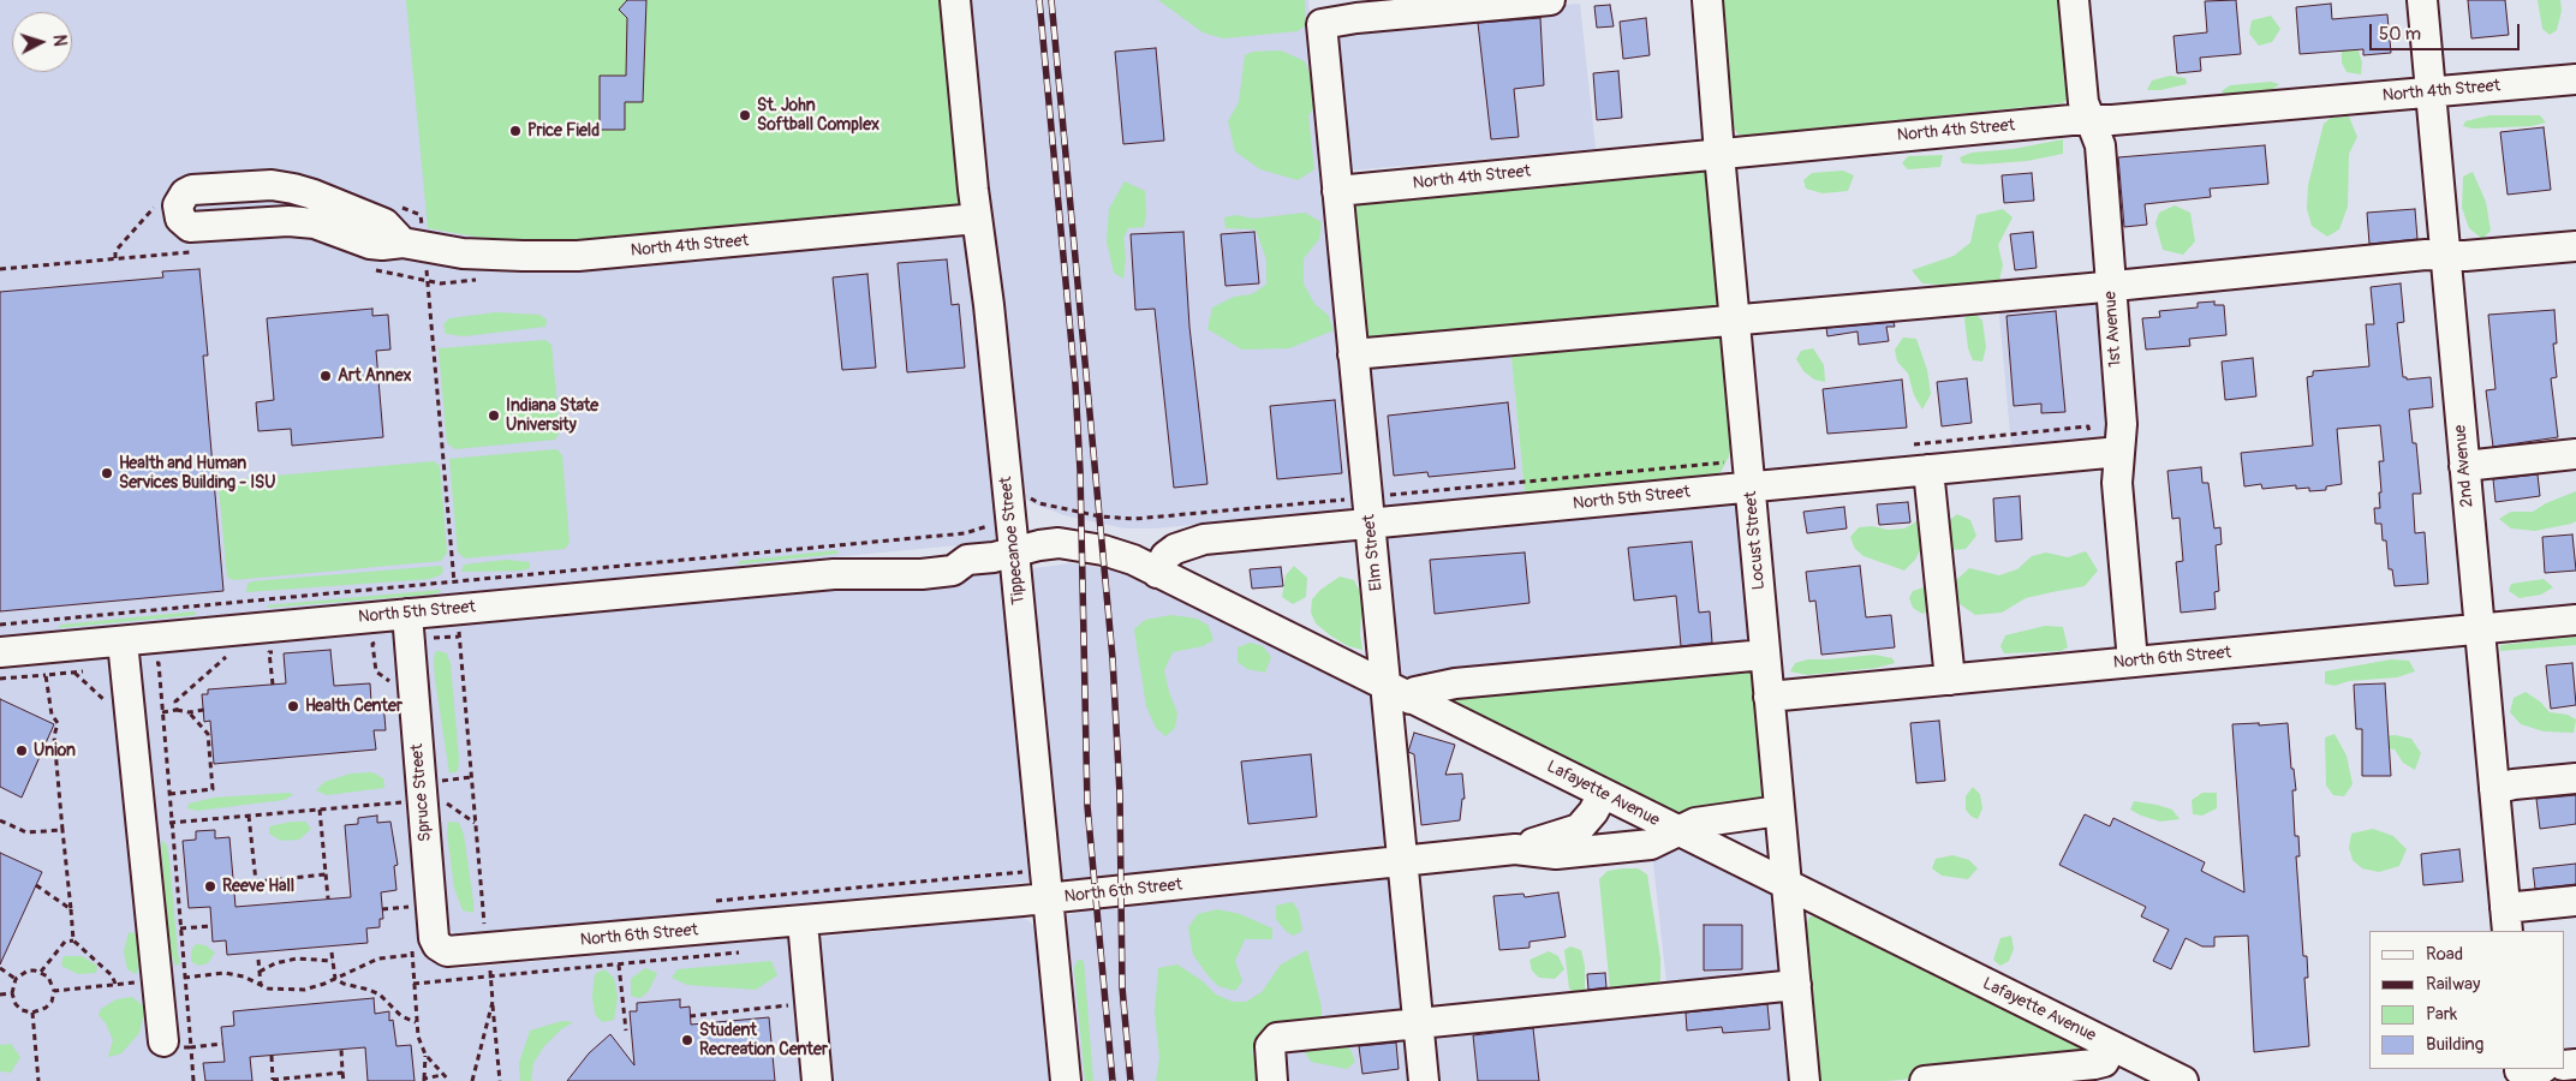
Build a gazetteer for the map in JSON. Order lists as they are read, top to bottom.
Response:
{
  "streets": {
    "street": [
      "North 4th Street",
      "1st Avenue",
      "2nd Avenue",
      "North 5th Street",
      "Tippecanoe Street",
      "Locust Street",
      "Elm Street",
      "North 6th Street",
      "Spruce Street",
      "Lafayette Avenue"
    ]
  },
  "crossings": [
    ["North 4th Street", "1st Avenue"],
    ["North 4th Street", "2nd Avenue"],
    ["North 4th Street", "Tippecanoe Street"],
    ["North 4th Street", "Locust Street"],
    ["North 4th Street", "Elm Street"],
    ["1st Avenue", "North 5th Street"],
    ["1st Avenue", "North 6th Street"],
    ["2nd Avenue", "North 6th Street"],
    ["North 5th Street", "Tippecanoe Street"],
    ["North 5th Street", "Locust Street"],
    ["North 5th Street", "Elm Street"],
    ["North 5th Street", "Spruce Street"],
    ["North 5th Street", "Lafayette Avenue"],
    ["Tippecanoe Street", "North 6th Street"],
    ["Tippecanoe Street", "Lafayette Avenue"],
    ["Locust Street", "North 6th Street"],
    ["Locust Street", "Lafayette Avenue"],
    ["Elm Street", "North 6th Street"],
    ["Elm Street", "Lafayette Avenue"],
    ["North 6th Street", "Spruce Street"],
    ["North 6th Street", "Lafayette Avenue"]
  ],
  "places": [
    "St. John Softball Complex",
    "Price Field",
    "Art Annex",
    "Indiana State University",
    "Health and Human Services Building - ISU",
    "Health Center",
    "Union",
    "Reeve Hall",
    "Student Recreation Center"
  ],
  "legend": [
    "Road",
    "Railway",
    "Park",
    "Building"
  ],
  "scale_bar": "50 m",
  "north": "right"
}
